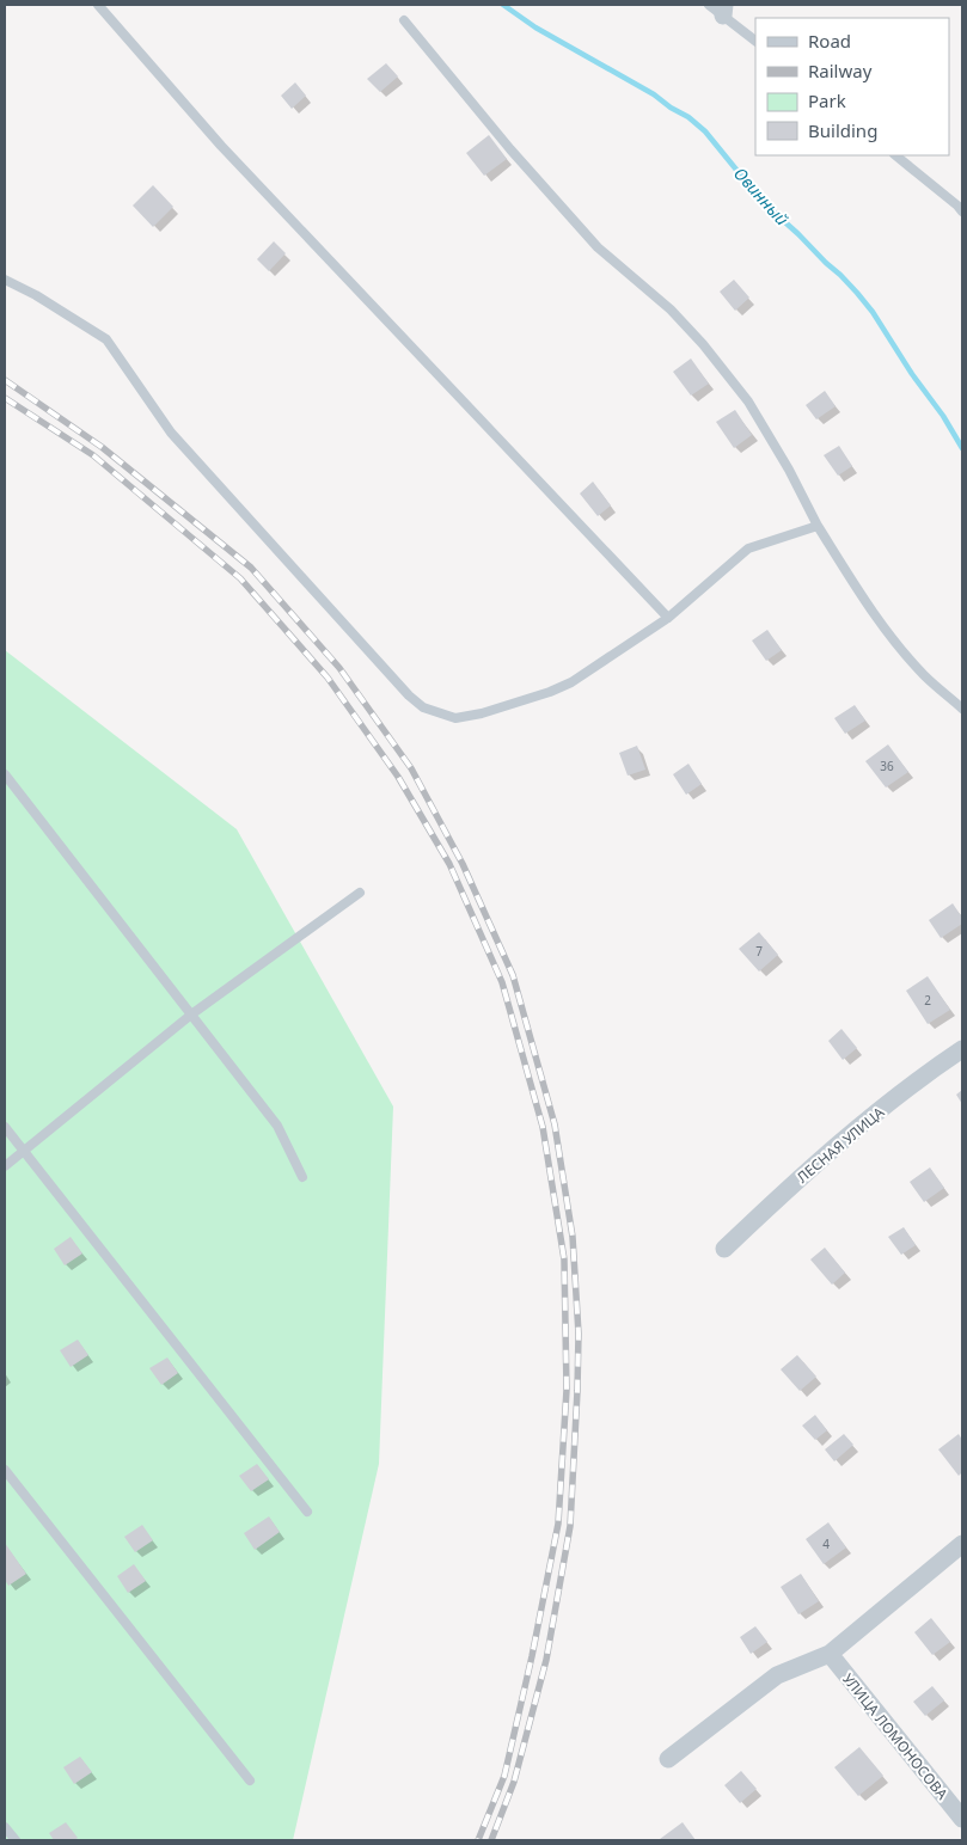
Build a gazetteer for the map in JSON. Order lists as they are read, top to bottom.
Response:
{
  "streets": {
    "street": ["ЛЕСНАЯ УЛИЦА", "УЛИЦА ЛОМОНОСОВА"]
  },
  "water": ["Овинный"],
  "house_numbers": [
    "36",
    "7",
    "2",
    "4"
  ],
  "legend": [
    "Road",
    "Railway",
    "Park",
    "Building"
  ]
}
